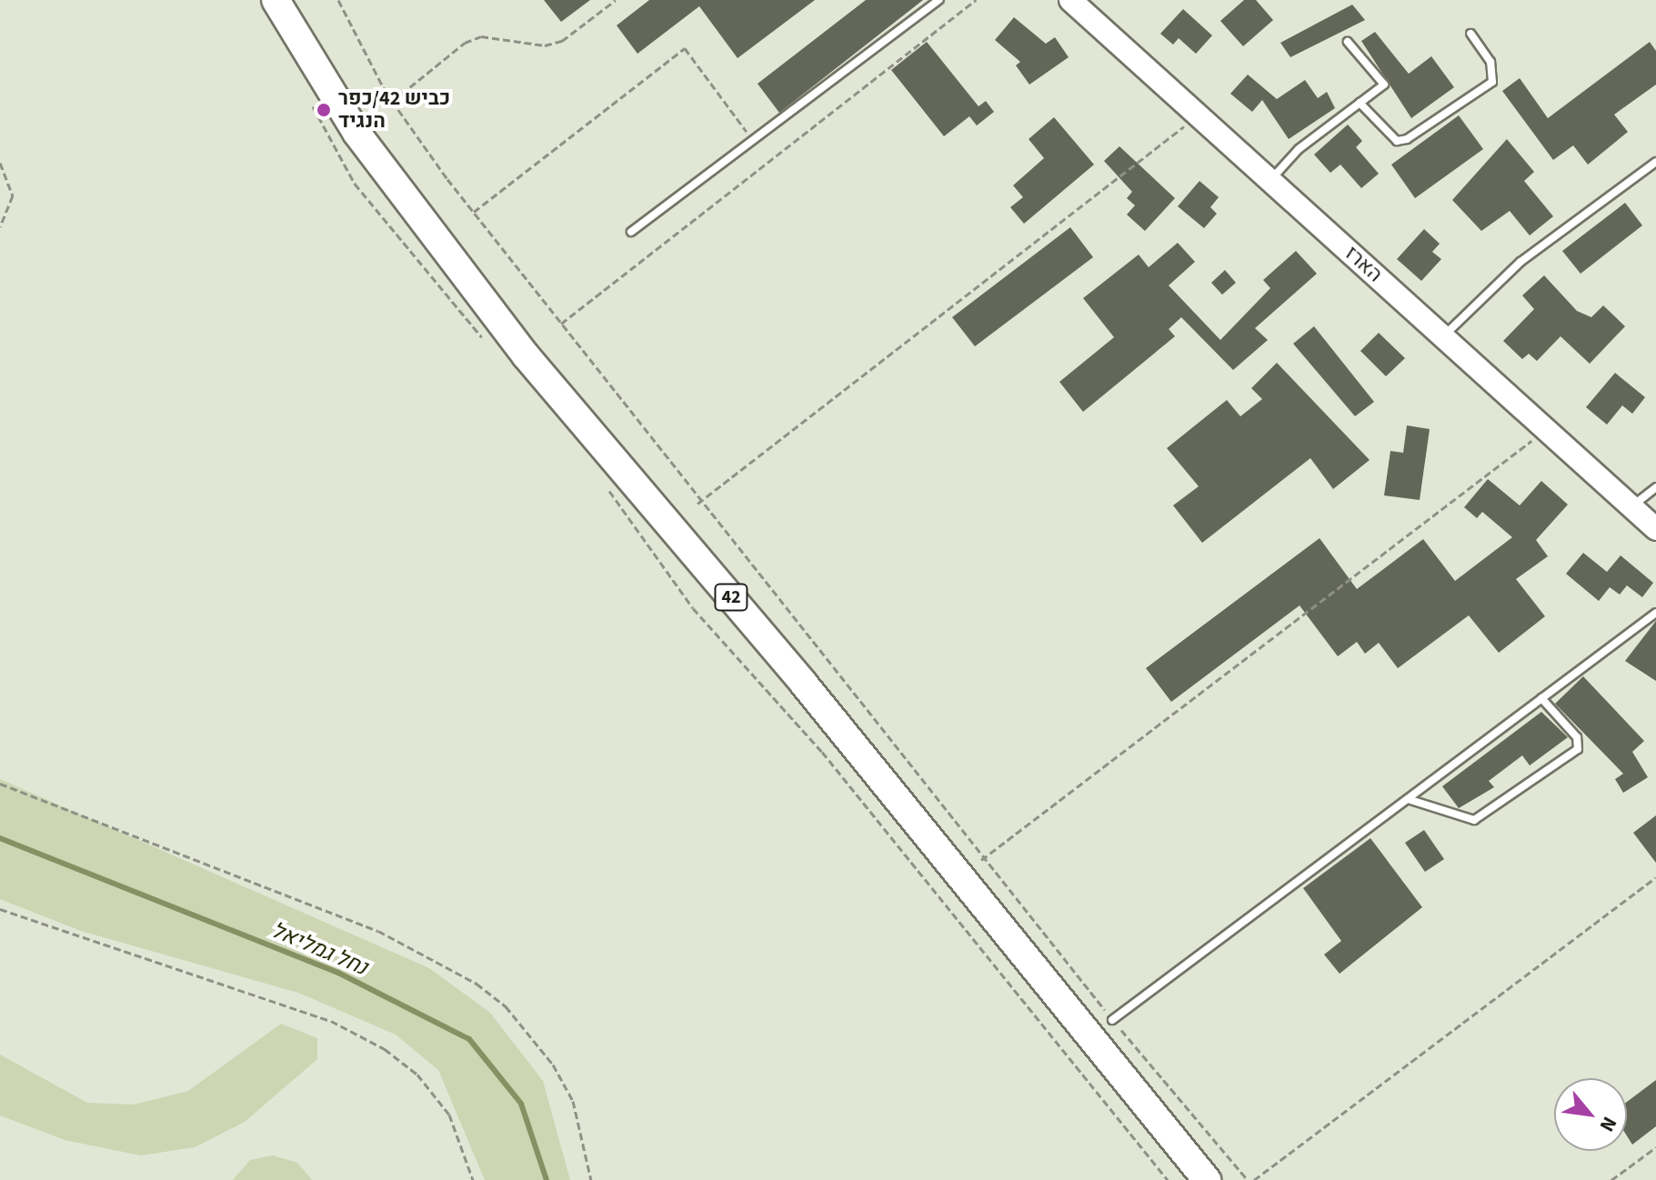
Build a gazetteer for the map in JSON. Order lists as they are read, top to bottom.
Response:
{
  "streets": {
    "highway": ["42"],
    "street": ["הארז"]
  },
  "water": ["נחל גמליאל"],
  "places": ["כביש 42/כפר הנגיד"],
  "north": "bottom right"
}
